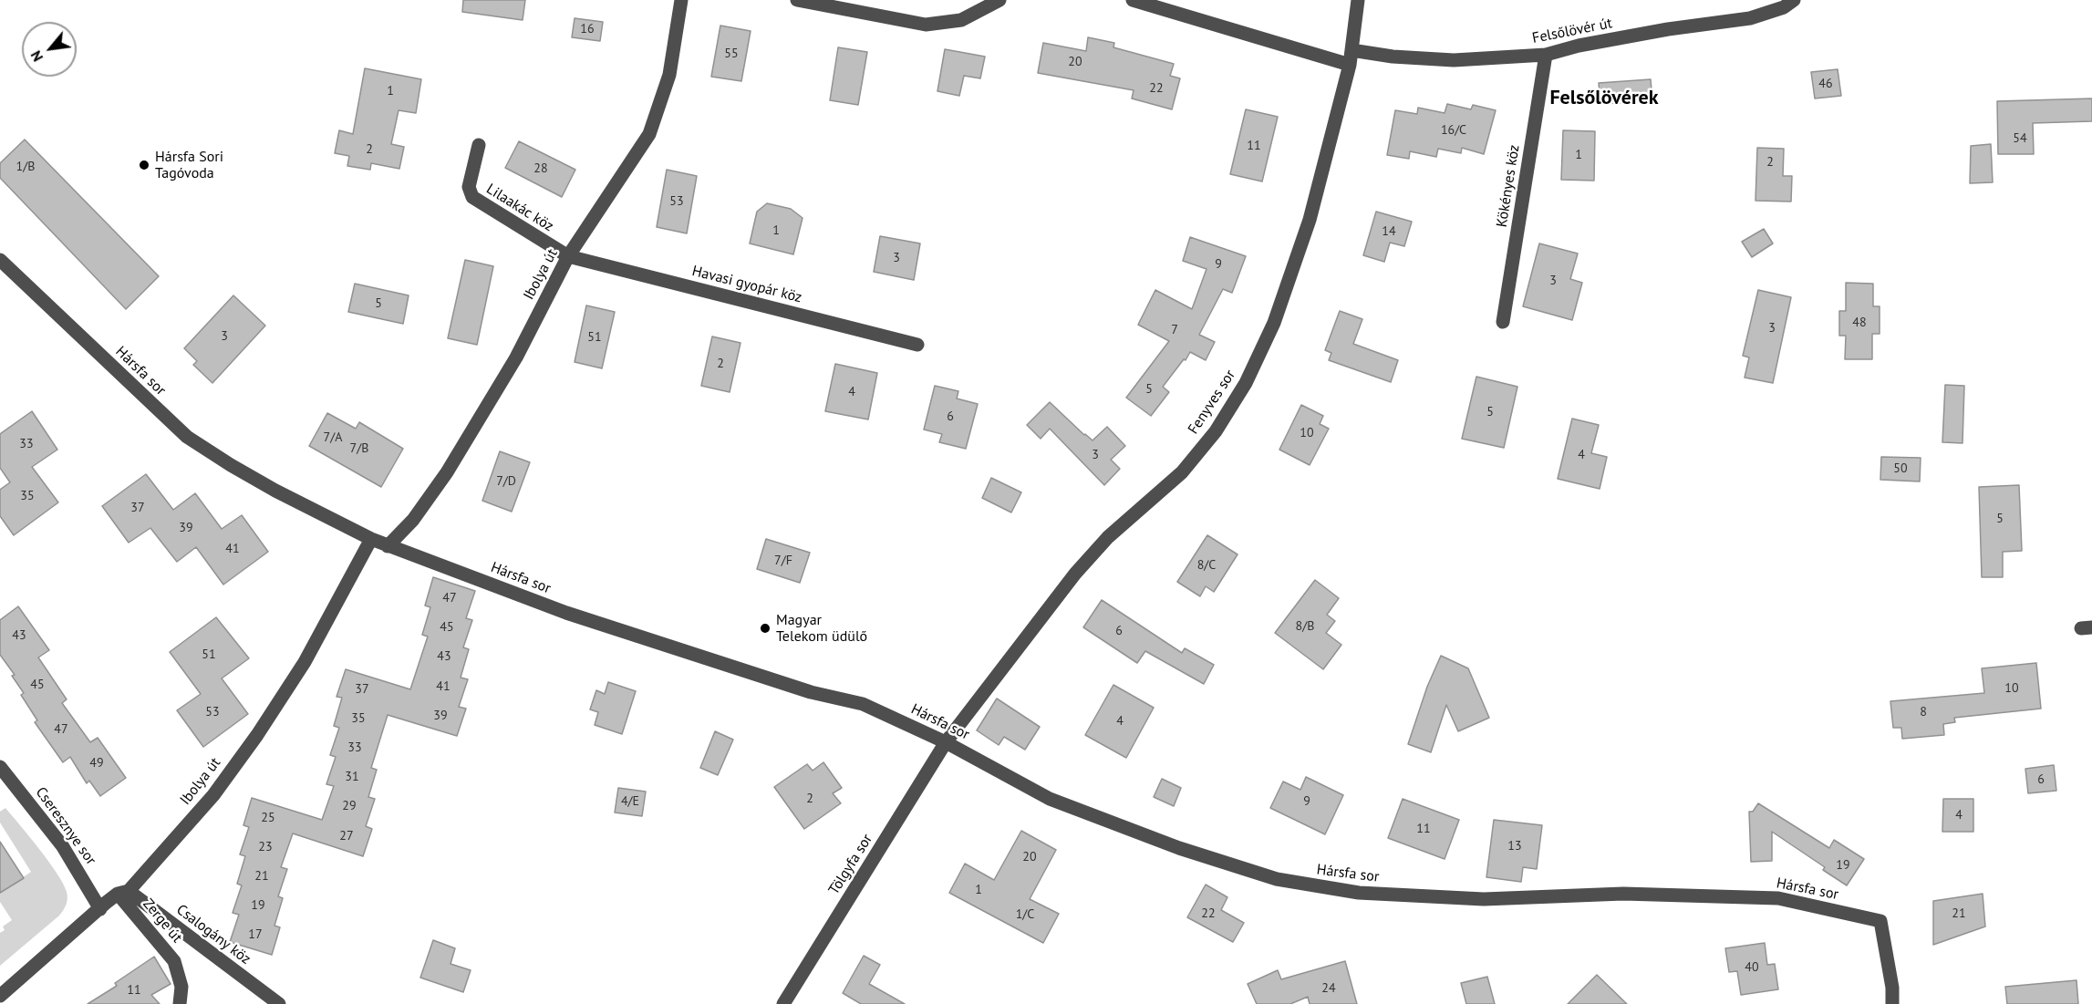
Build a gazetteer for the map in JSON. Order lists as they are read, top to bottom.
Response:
{
  "streets": {
    "street": [
      "Felsőlövér út",
      "Kökényes köz",
      "Lilaakác köz",
      "Ibolya út",
      "Havasi gyopár köz",
      "Hársfa sor",
      "Fenyves sor",
      "Cseresznye sor",
      "Tölgyfa sor",
      "Zerge út",
      "Csalogány köz"
    ]
  },
  "crossings": [
    ["Felsőlövér út", "Kökényes köz"],
    ["Felsőlövér út", "Fenyves sor"],
    ["Lilaakác köz", "Ibolya út"],
    ["Lilaakác köz", "Havasi gyopár köz"],
    ["Ibolya út", "Havasi gyopár köz"],
    ["Ibolya út", "Hársfa sor"],
    ["Ibolya út", "Cseresznye sor"],
    ["Ibolya út", "Zerge út"],
    ["Ibolya út", "Csalogány köz"],
    ["Hársfa sor", "Fenyves sor"],
    ["Hársfa sor", "Tölgyfa sor"],
    ["Fenyves sor", "Tölgyfa sor"],
    ["Zerge út", "Csalogány köz"]
  ],
  "districts": ["Felsőlövérek"],
  "places": ["Hársfa Sori Tagóvoda", "Magyar Telekom üdülő"],
  "house_numbers": [
    "16",
    "55",
    "20",
    "46",
    "22",
    "1",
    "16/C",
    "54",
    "11",
    "2",
    "1",
    "2",
    "1/B",
    "28",
    "53",
    "1",
    "14",
    "3",
    "9",
    "3",
    "5",
    "48",
    "3",
    "7",
    "3",
    "51",
    "2",
    "5",
    "4",
    "5",
    "6",
    "10",
    "7/A",
    "33",
    "7/B",
    "3",
    "4",
    "50",
    "7/D",
    "35",
    "37",
    "5",
    "39",
    "41",
    "7/F",
    "8/C",
    "47",
    "8/B",
    "45",
    "6",
    "43",
    "51",
    "43",
    "45",
    "41",
    "10",
    "37",
    "53",
    "8",
    "39",
    "35",
    "4",
    "47",
    "33",
    "49",
    "31",
    "6",
    "2",
    "4/E",
    "9",
    "29",
    "4",
    "25",
    "11",
    "27",
    "13",
    "23",
    "20",
    "19",
    "21",
    "1",
    "19",
    "22",
    "21",
    "1/C",
    "17",
    "40",
    "24",
    "11"
  ],
  "north": "bottom left"
}
